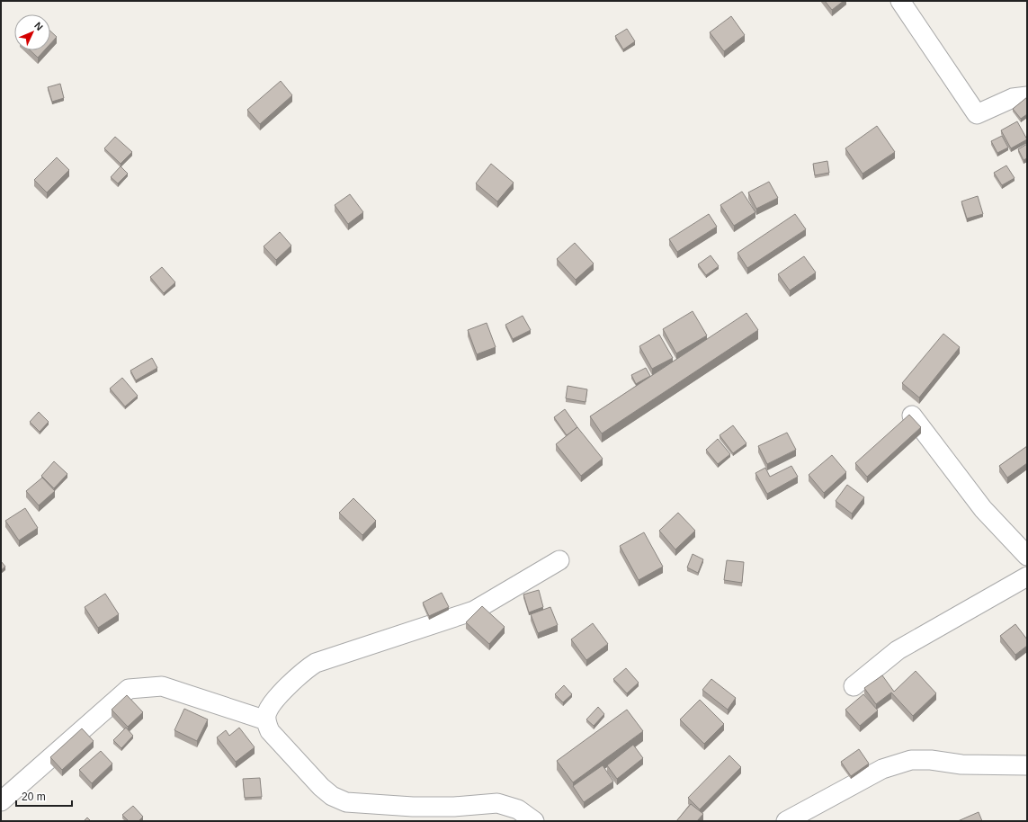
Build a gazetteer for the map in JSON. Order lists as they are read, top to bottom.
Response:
{
  "scale_bar": "20 m",
  "north": "top right"
}
